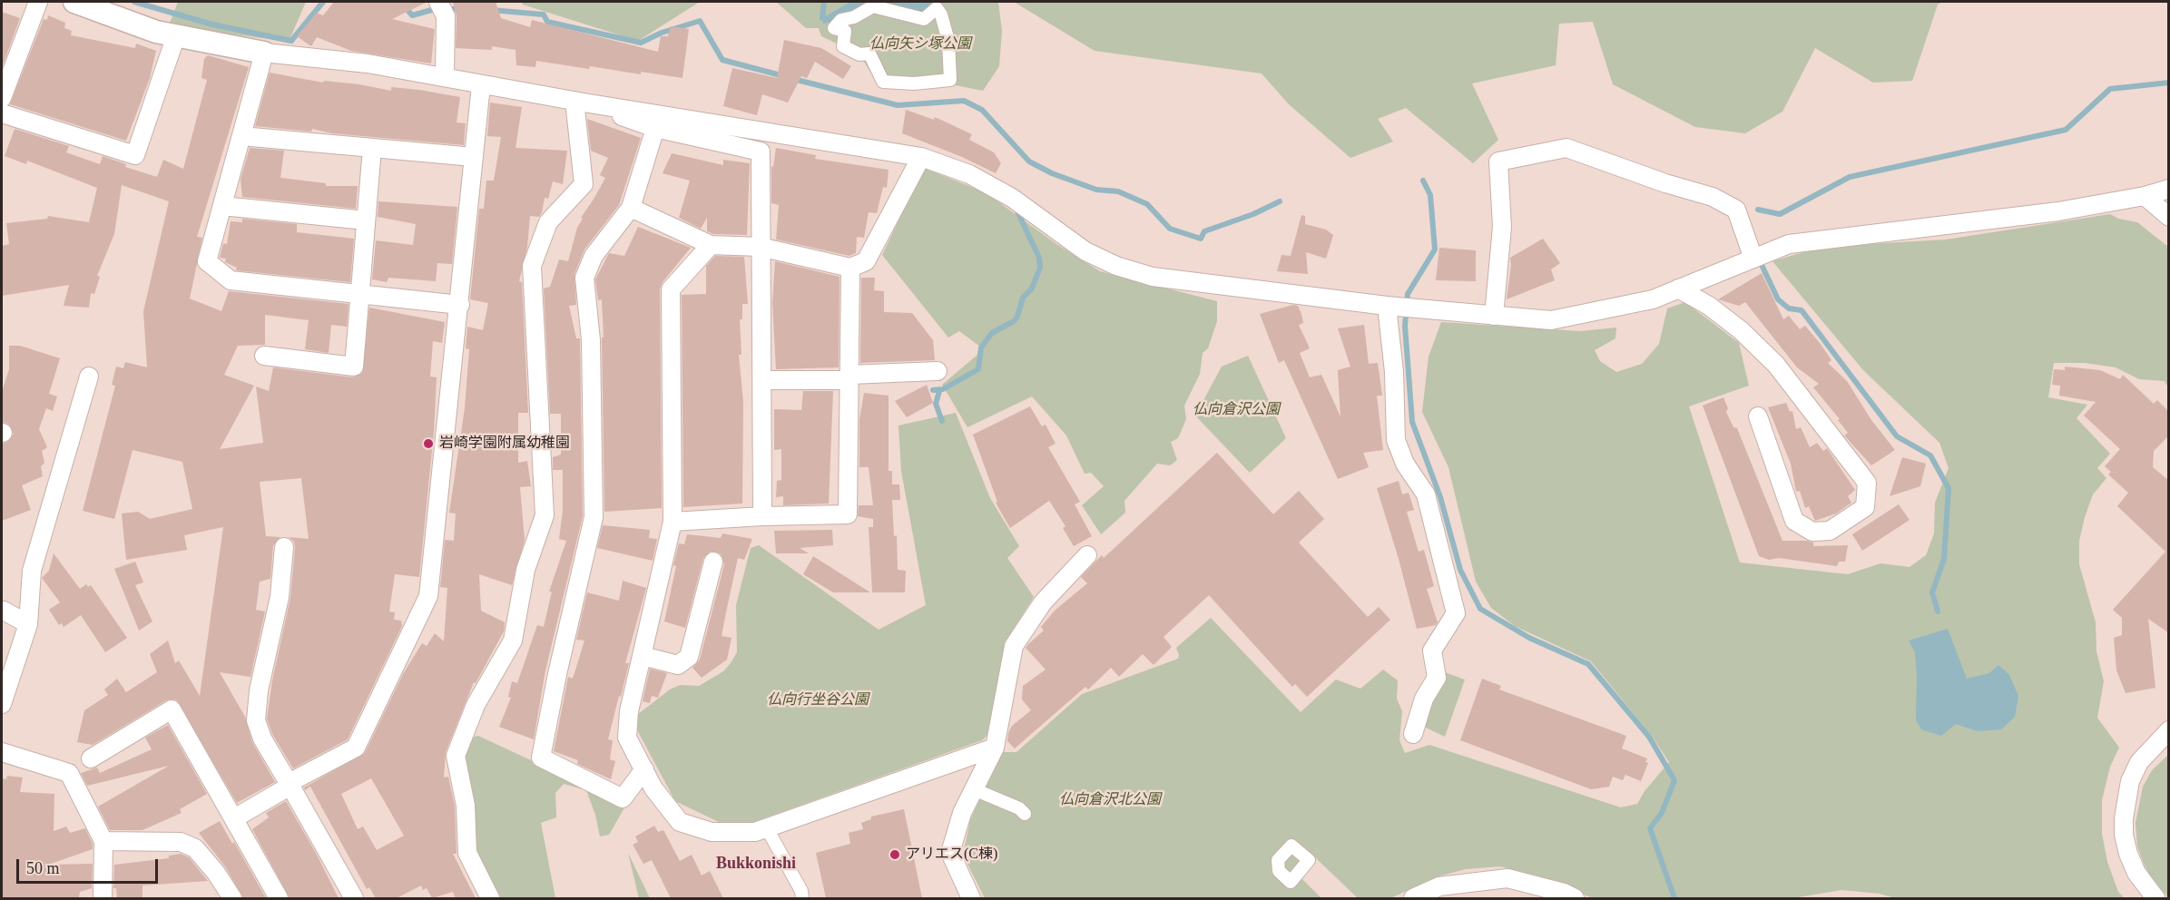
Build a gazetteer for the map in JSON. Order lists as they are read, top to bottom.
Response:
{
  "districts": ["Bukkonishi"],
  "parks": [
    "仏向矢シ塚公園",
    "仏向倉沢公園",
    "仏向行坐谷公園",
    "仏向倉沢北公園"
  ],
  "places": ["岩崎学園附属幼稚園", "アリエス(C棟)"],
  "scale_bar": "50 m"
}
